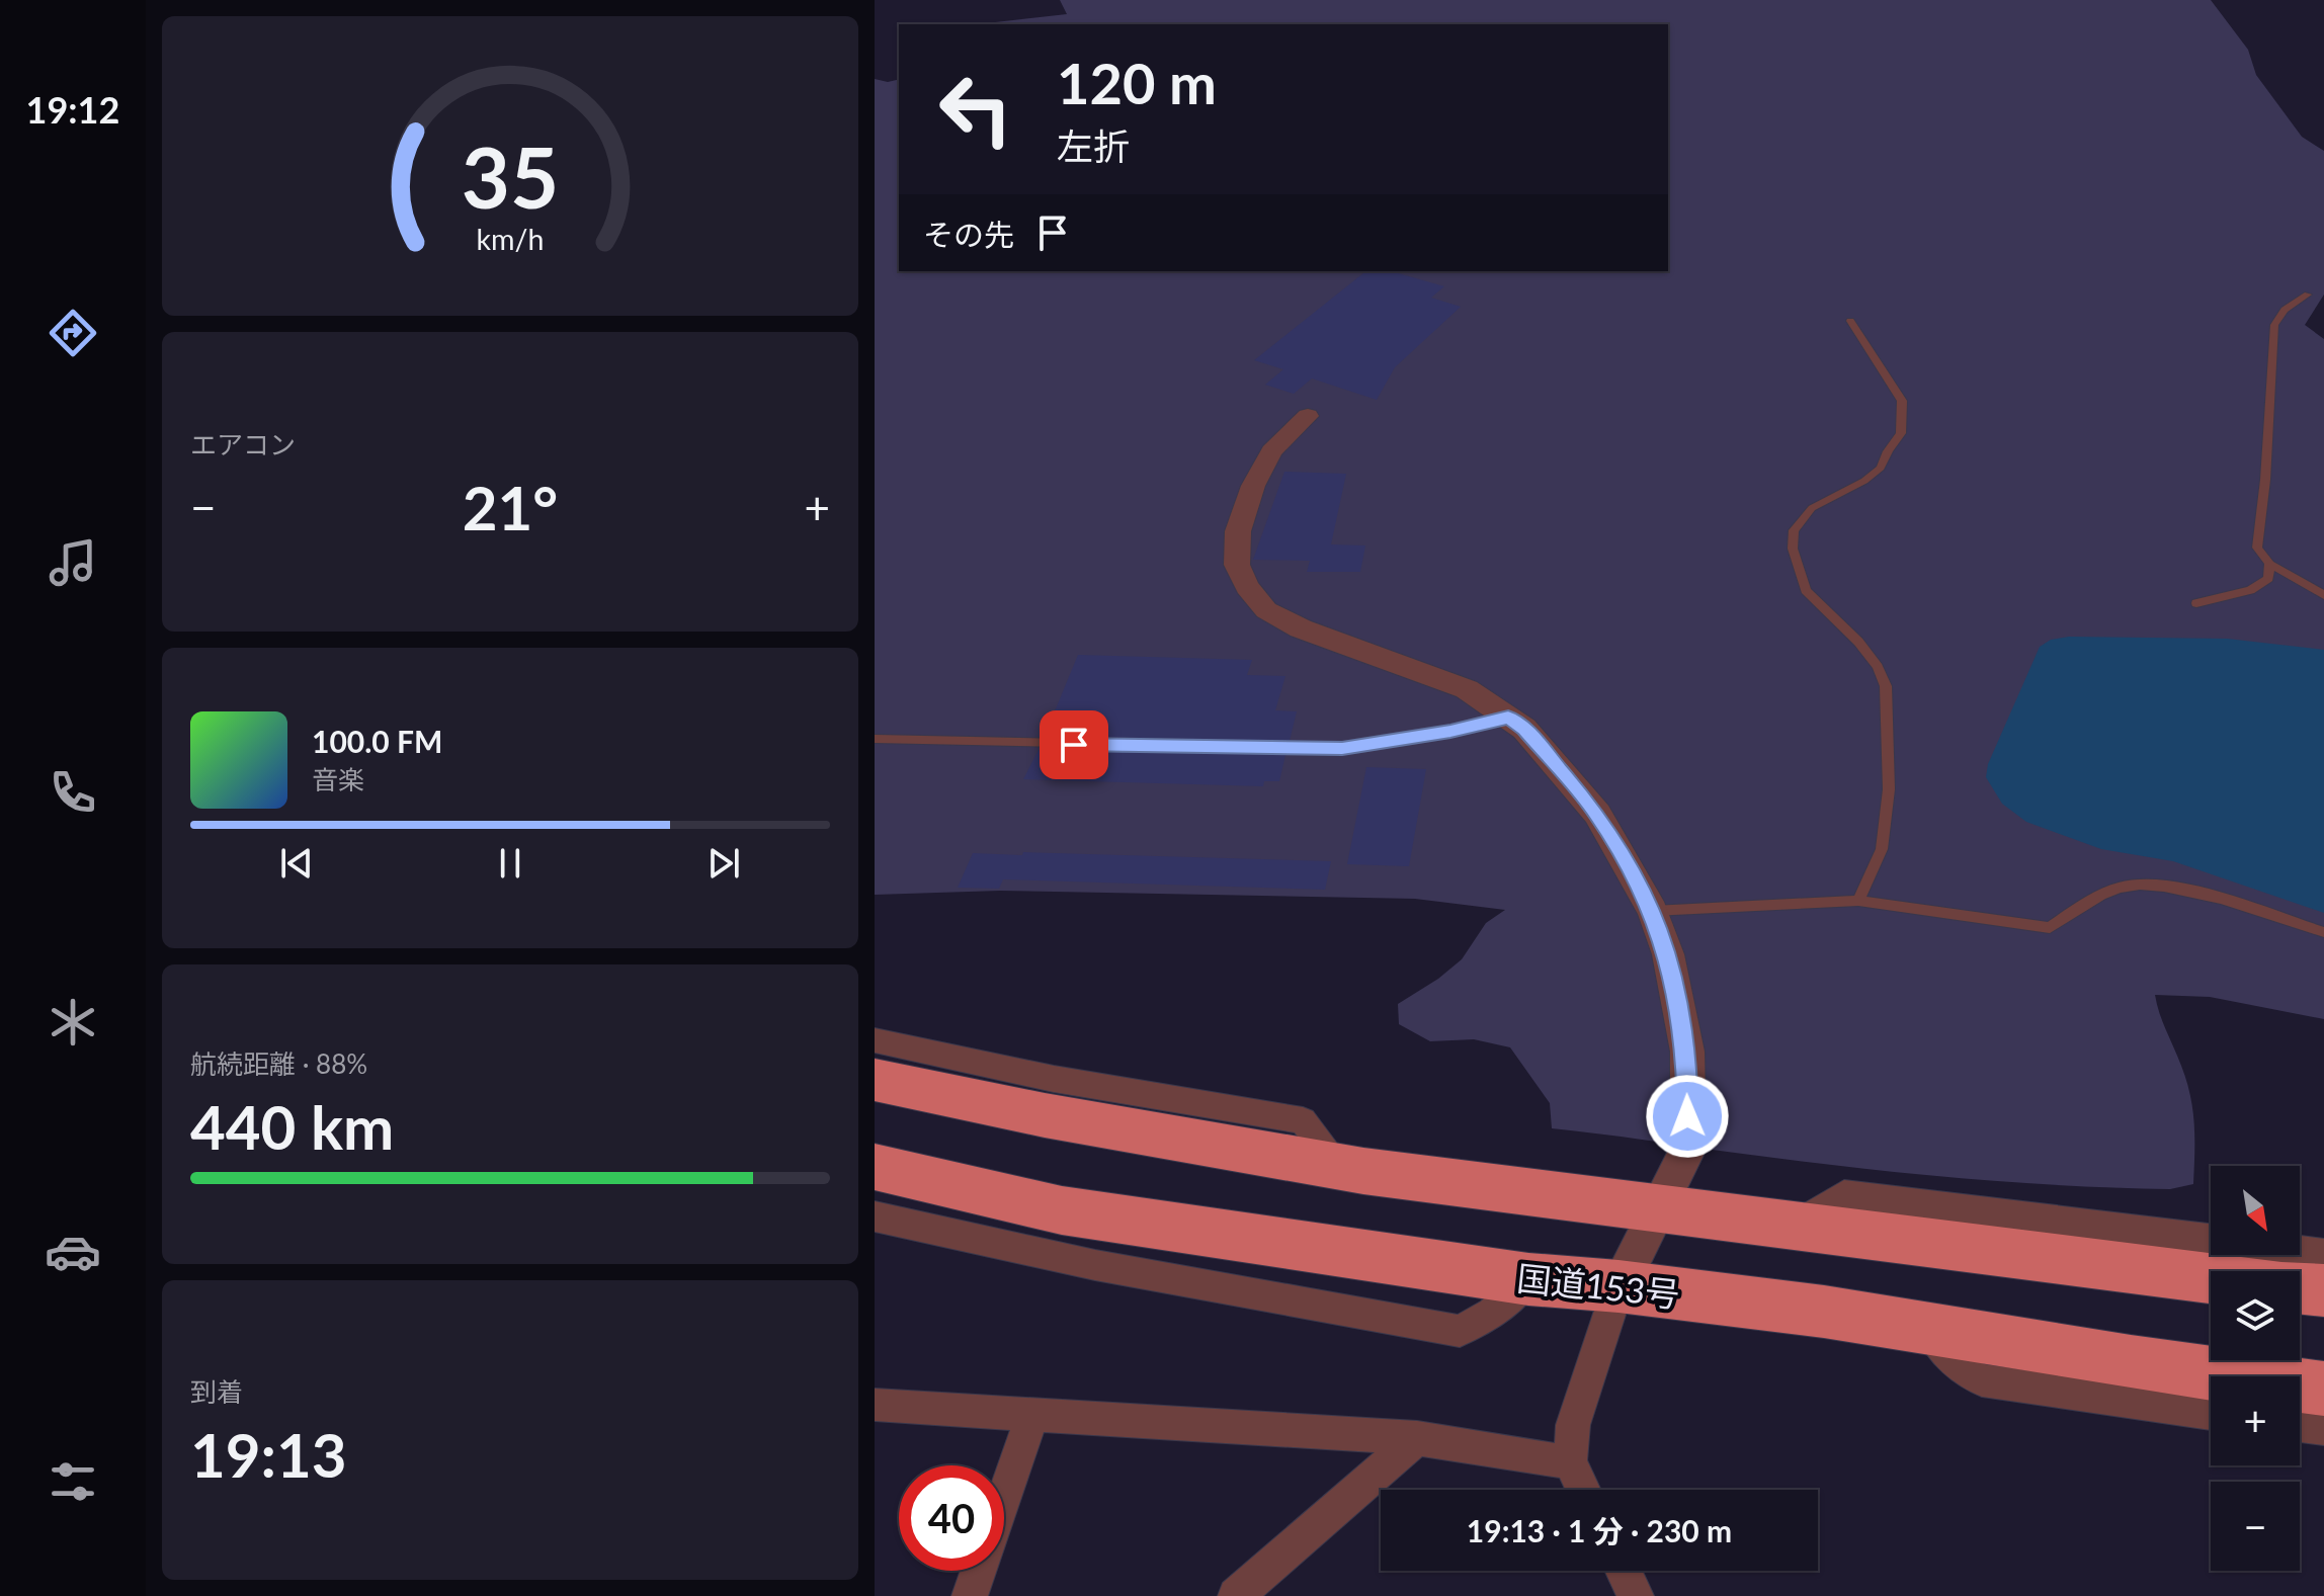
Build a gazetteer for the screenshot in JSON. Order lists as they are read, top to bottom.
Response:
{
  "streets": {
    "highway": ["国道153号"]
  },
  "north": "bottom right",
  "page": {
    "tabs": "19:12",
    "turn": ["120 m", "左折"],
    "then": "その先",
    "tile": [
      "エアコン",
      ["航続距離 · 88%", "440 km"],
      ["到着", "19:13"]
    ],
    "heat": ["−", "21°", "+"],
    "song": ["100.0 FM", "音楽"],
    "map_buttons": ["+", "−"],
    "limit": "40",
    "trip": "19:13 · 1 分 · 230 m",
    "gauge": ["35", "km/h"]
  }
}
